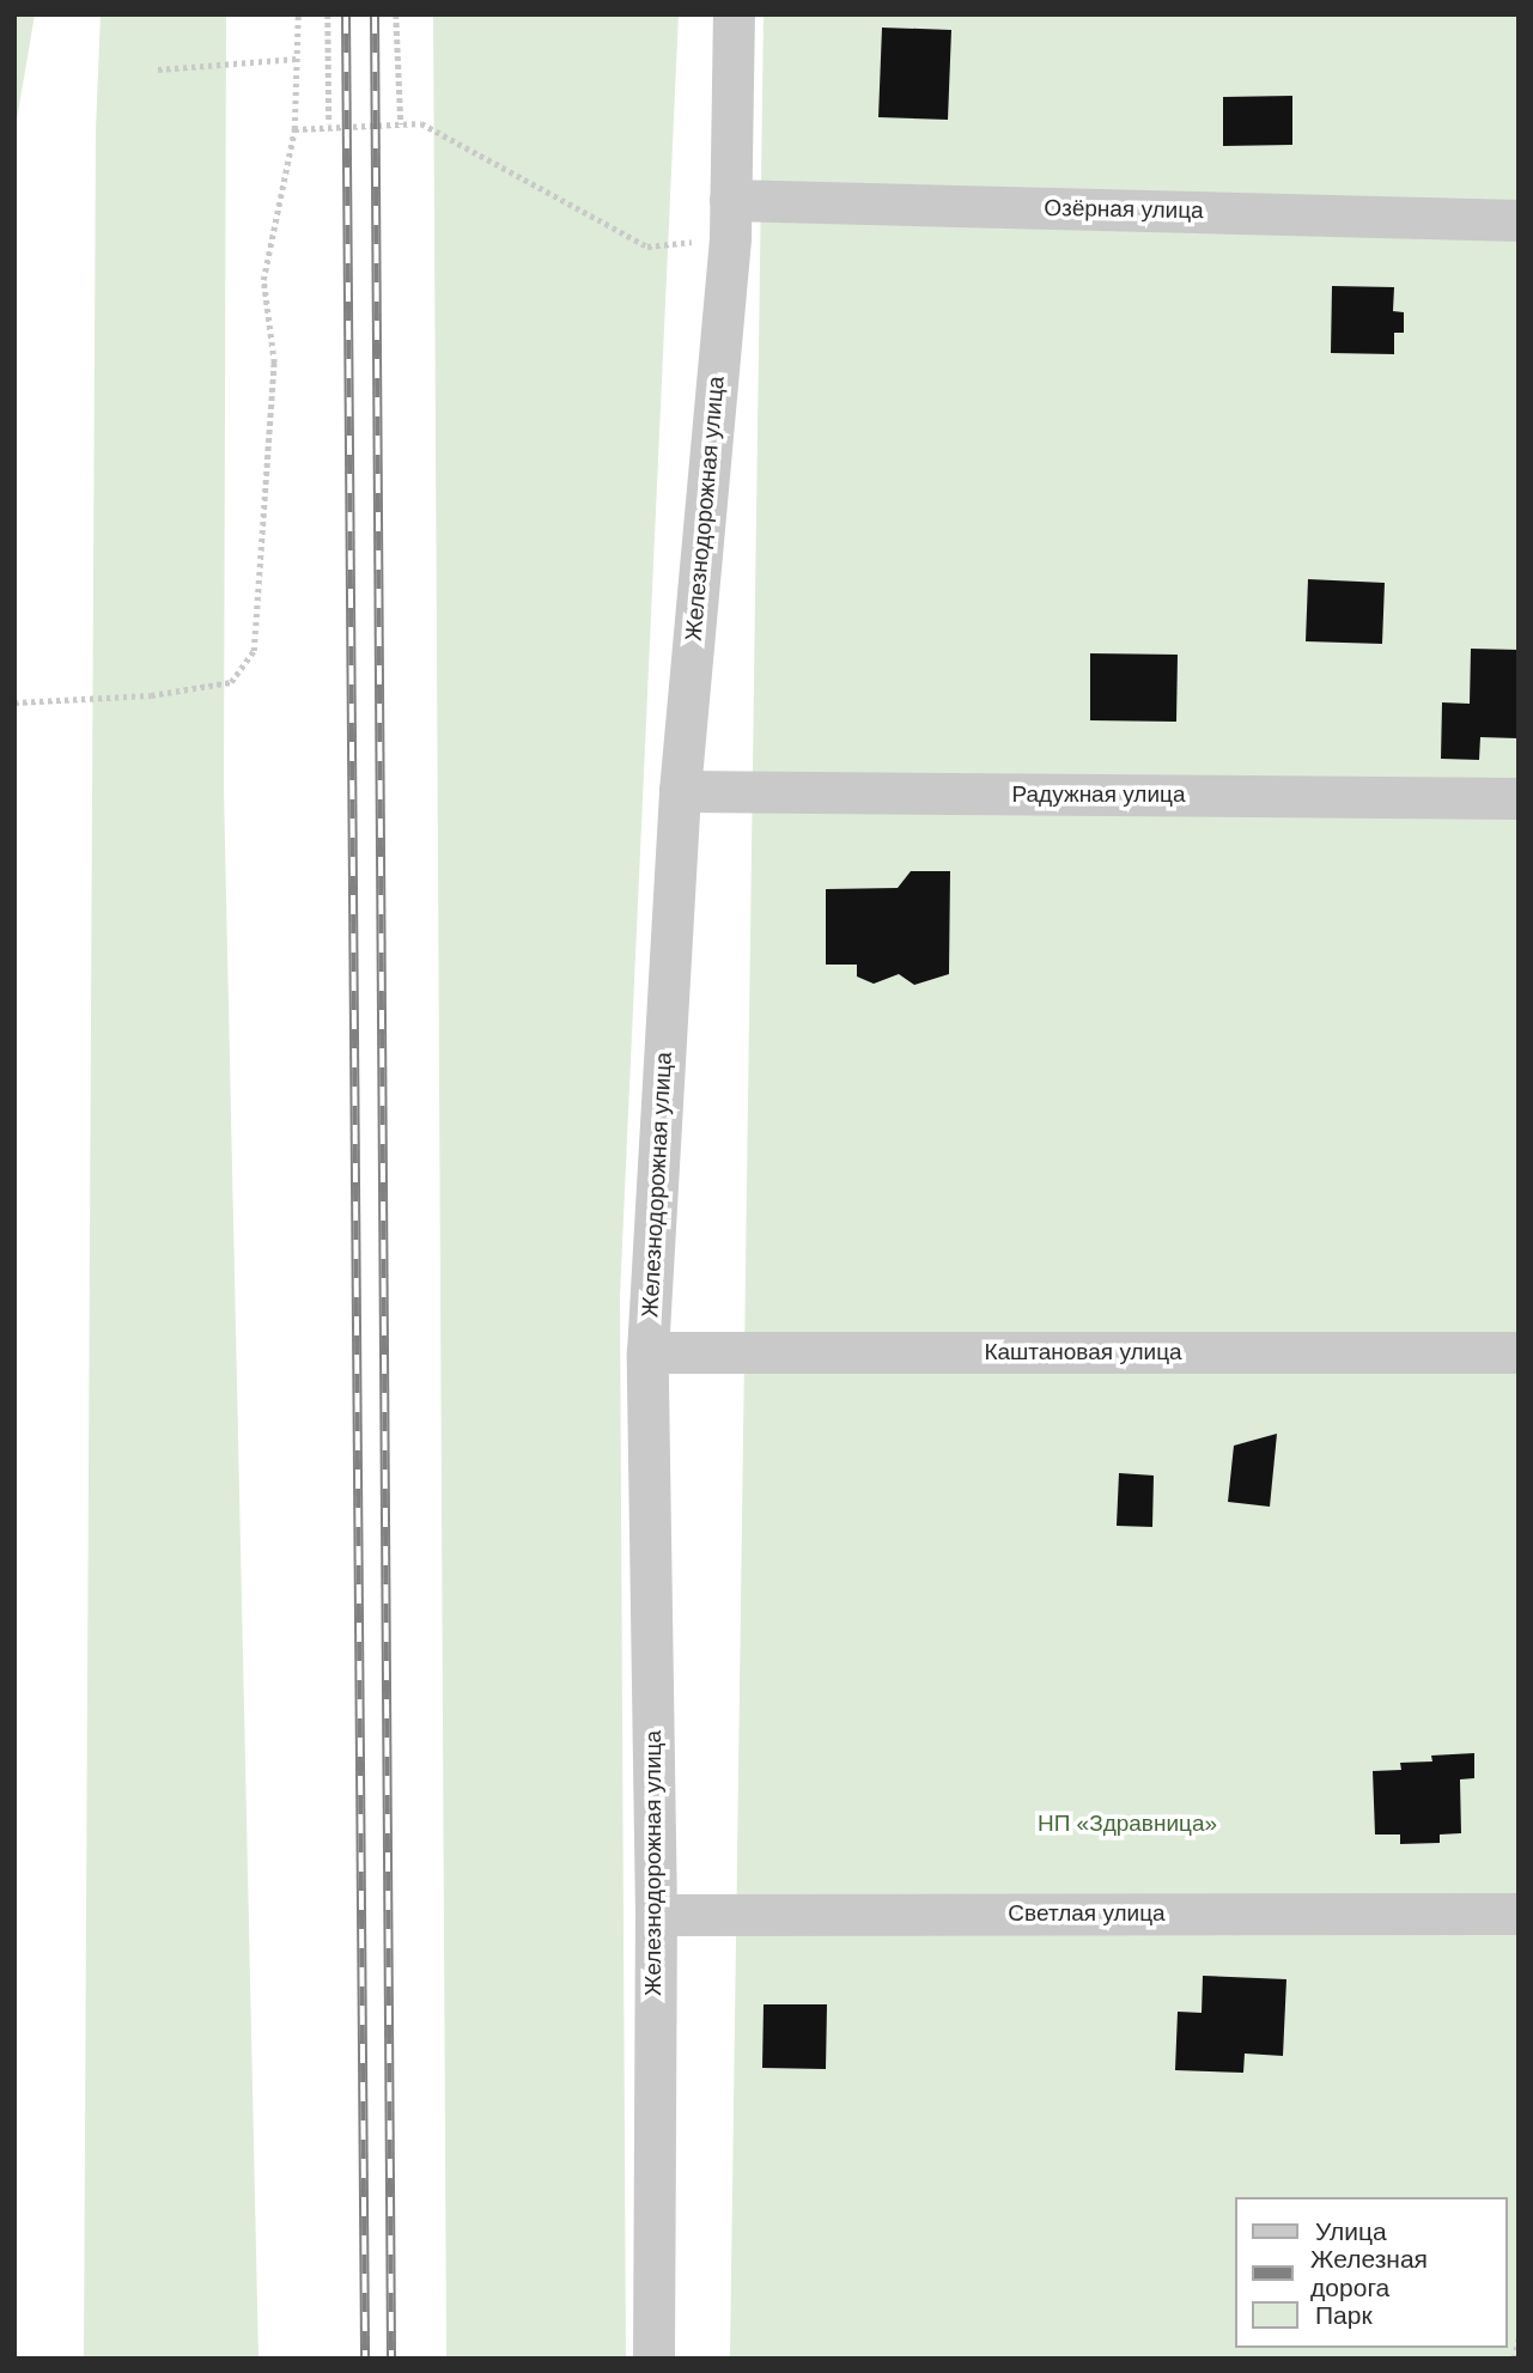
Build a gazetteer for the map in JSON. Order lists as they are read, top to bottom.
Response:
{
  "streets": {
    "street": [
      "Озёрная улица",
      "Железнодорожная улица",
      "Радужная улица",
      "Каштановая улица",
      "Светлая улица"
    ]
  },
  "crossings": [
    ["Озёрная улица", "Железнодорожная улица"],
    ["Железнодорожная улица", "Радужная улица"],
    ["Железнодорожная улица", "Каштановая улица"],
    ["Железнодорожная улица", "Светлая улица"]
  ],
  "parks": ["НП «Здравница»"],
  "legend": ["Улица", "Железная дорога", "Парк"]
}
